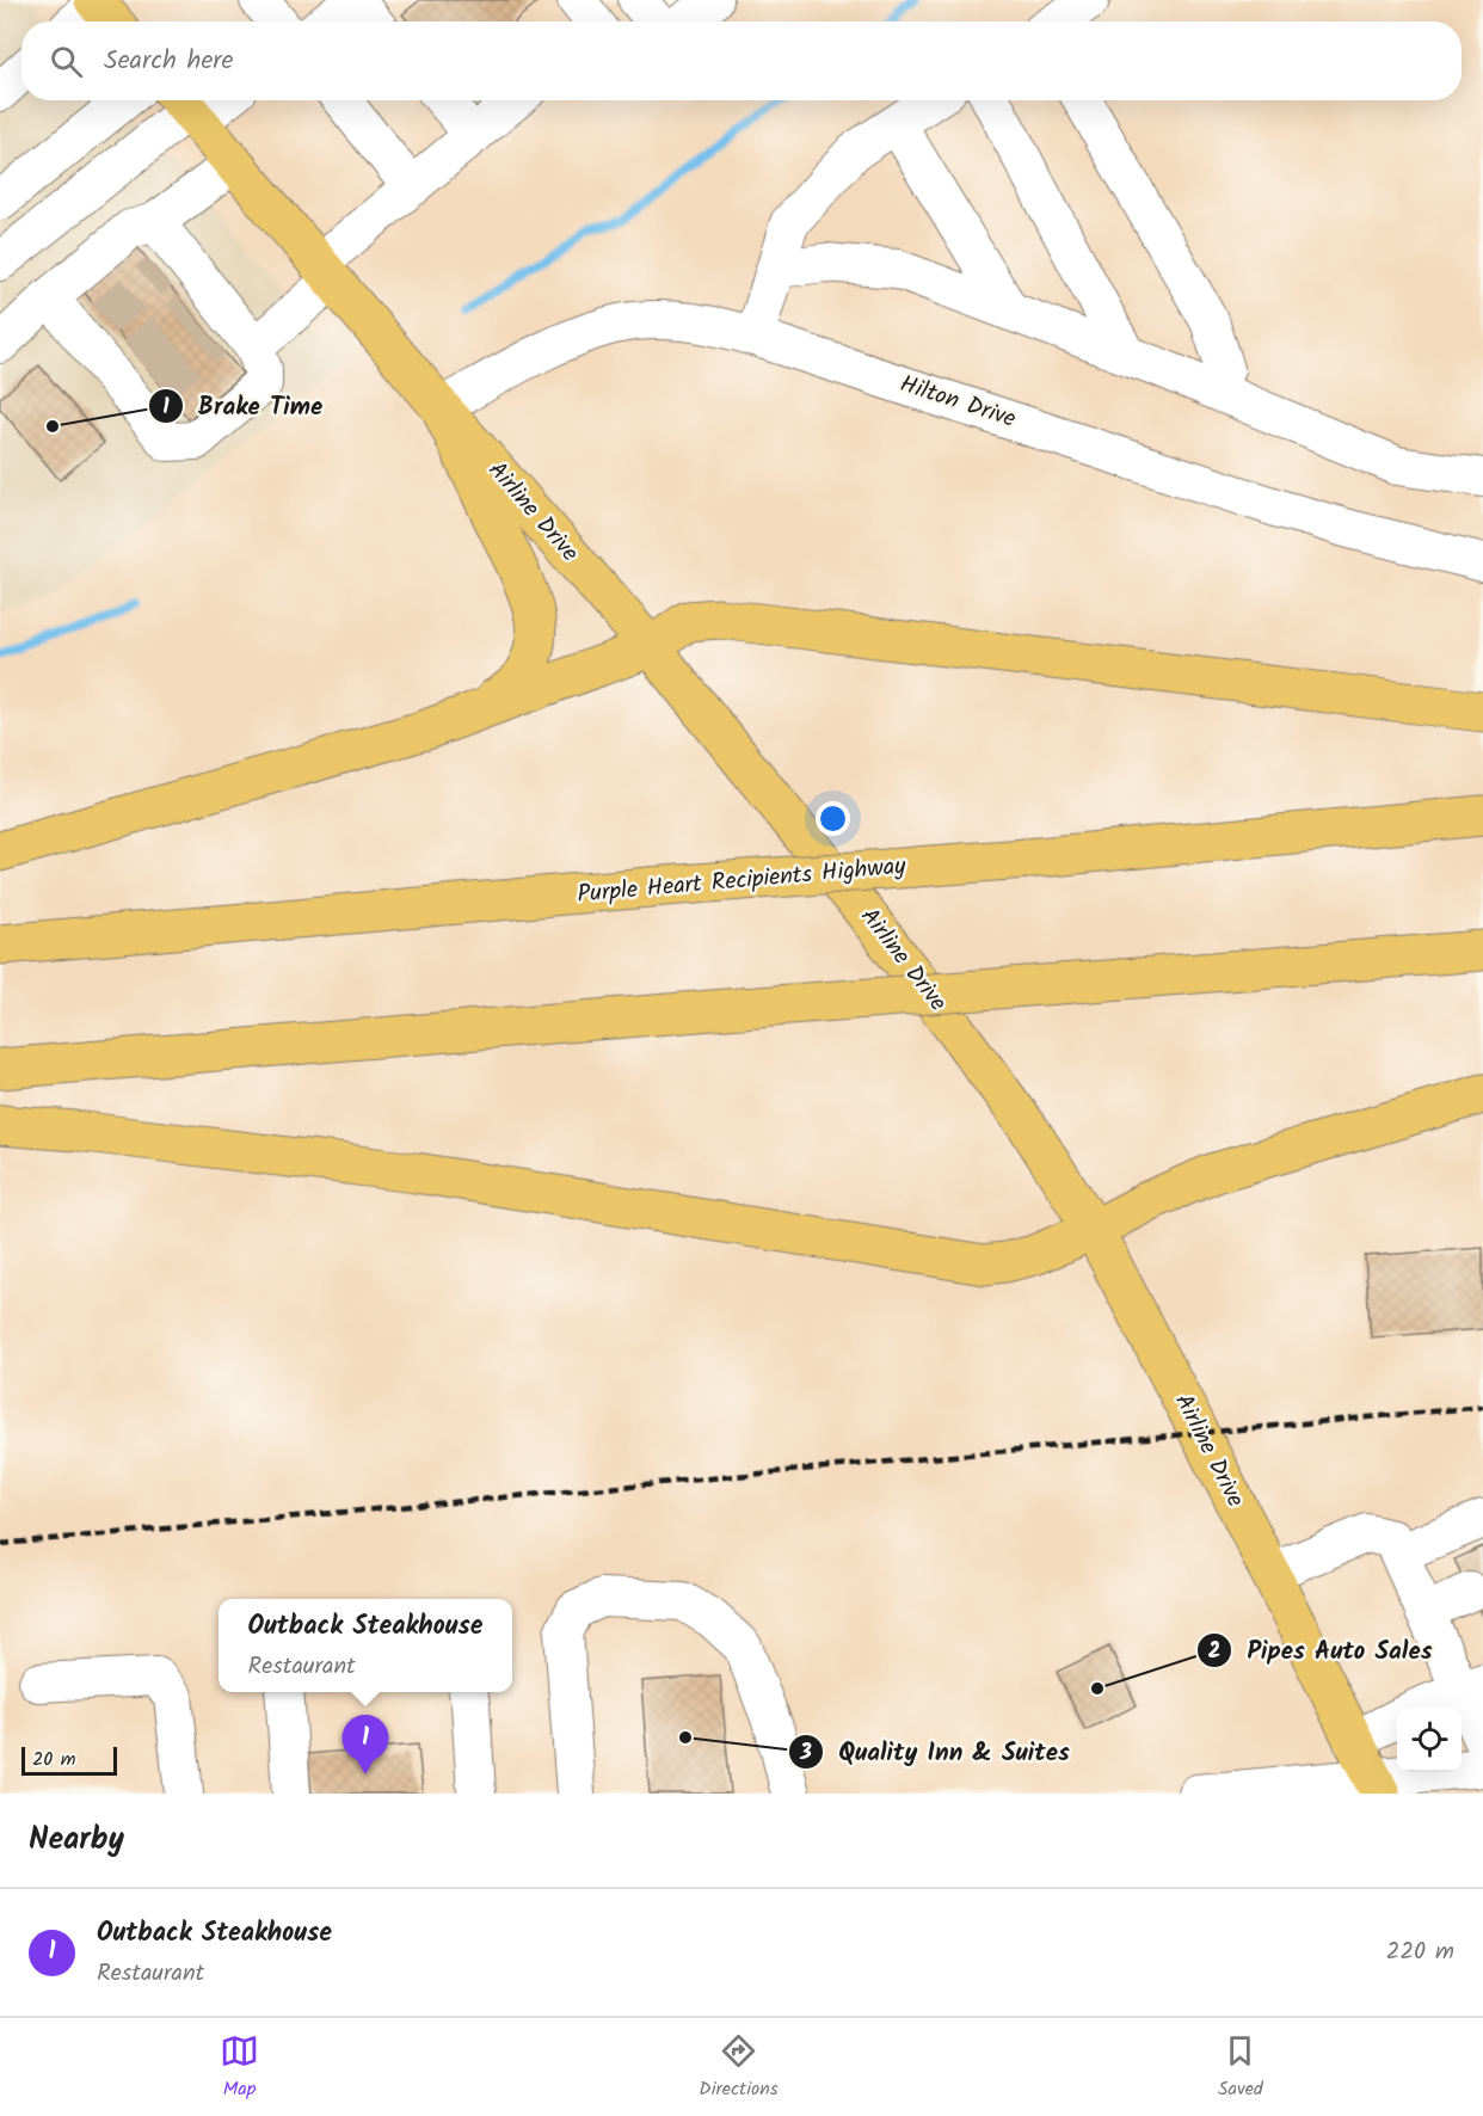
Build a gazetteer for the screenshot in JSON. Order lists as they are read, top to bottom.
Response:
{
  "streets": {
    "main road": ["Airline Drive", "Purple Heart Recipients Highway"],
    "street": ["Hilton Drive"]
  },
  "crossings": [
    ["Hilton Drive", "Airline Drive"]
  ],
  "places": ["Brake Time", "Pipes Auto Sales", "Quality Inn & Suites"],
  "scale_bar": "20 m",
  "page": {
    "search": "Search here",
    "popup": ["Outback Steakhouse", "Restaurant"],
    "pins": "1",
    "scale": "20 m",
    "heading": "Nearby",
    "list": [
      {
        "mark": "1",
        "name": "Outback Steakhouse",
        "note": "Restaurant",
        "value": "220 m"
      }
    ],
    "nav": ["Map", "Directions", "Saved"]
  }
}
